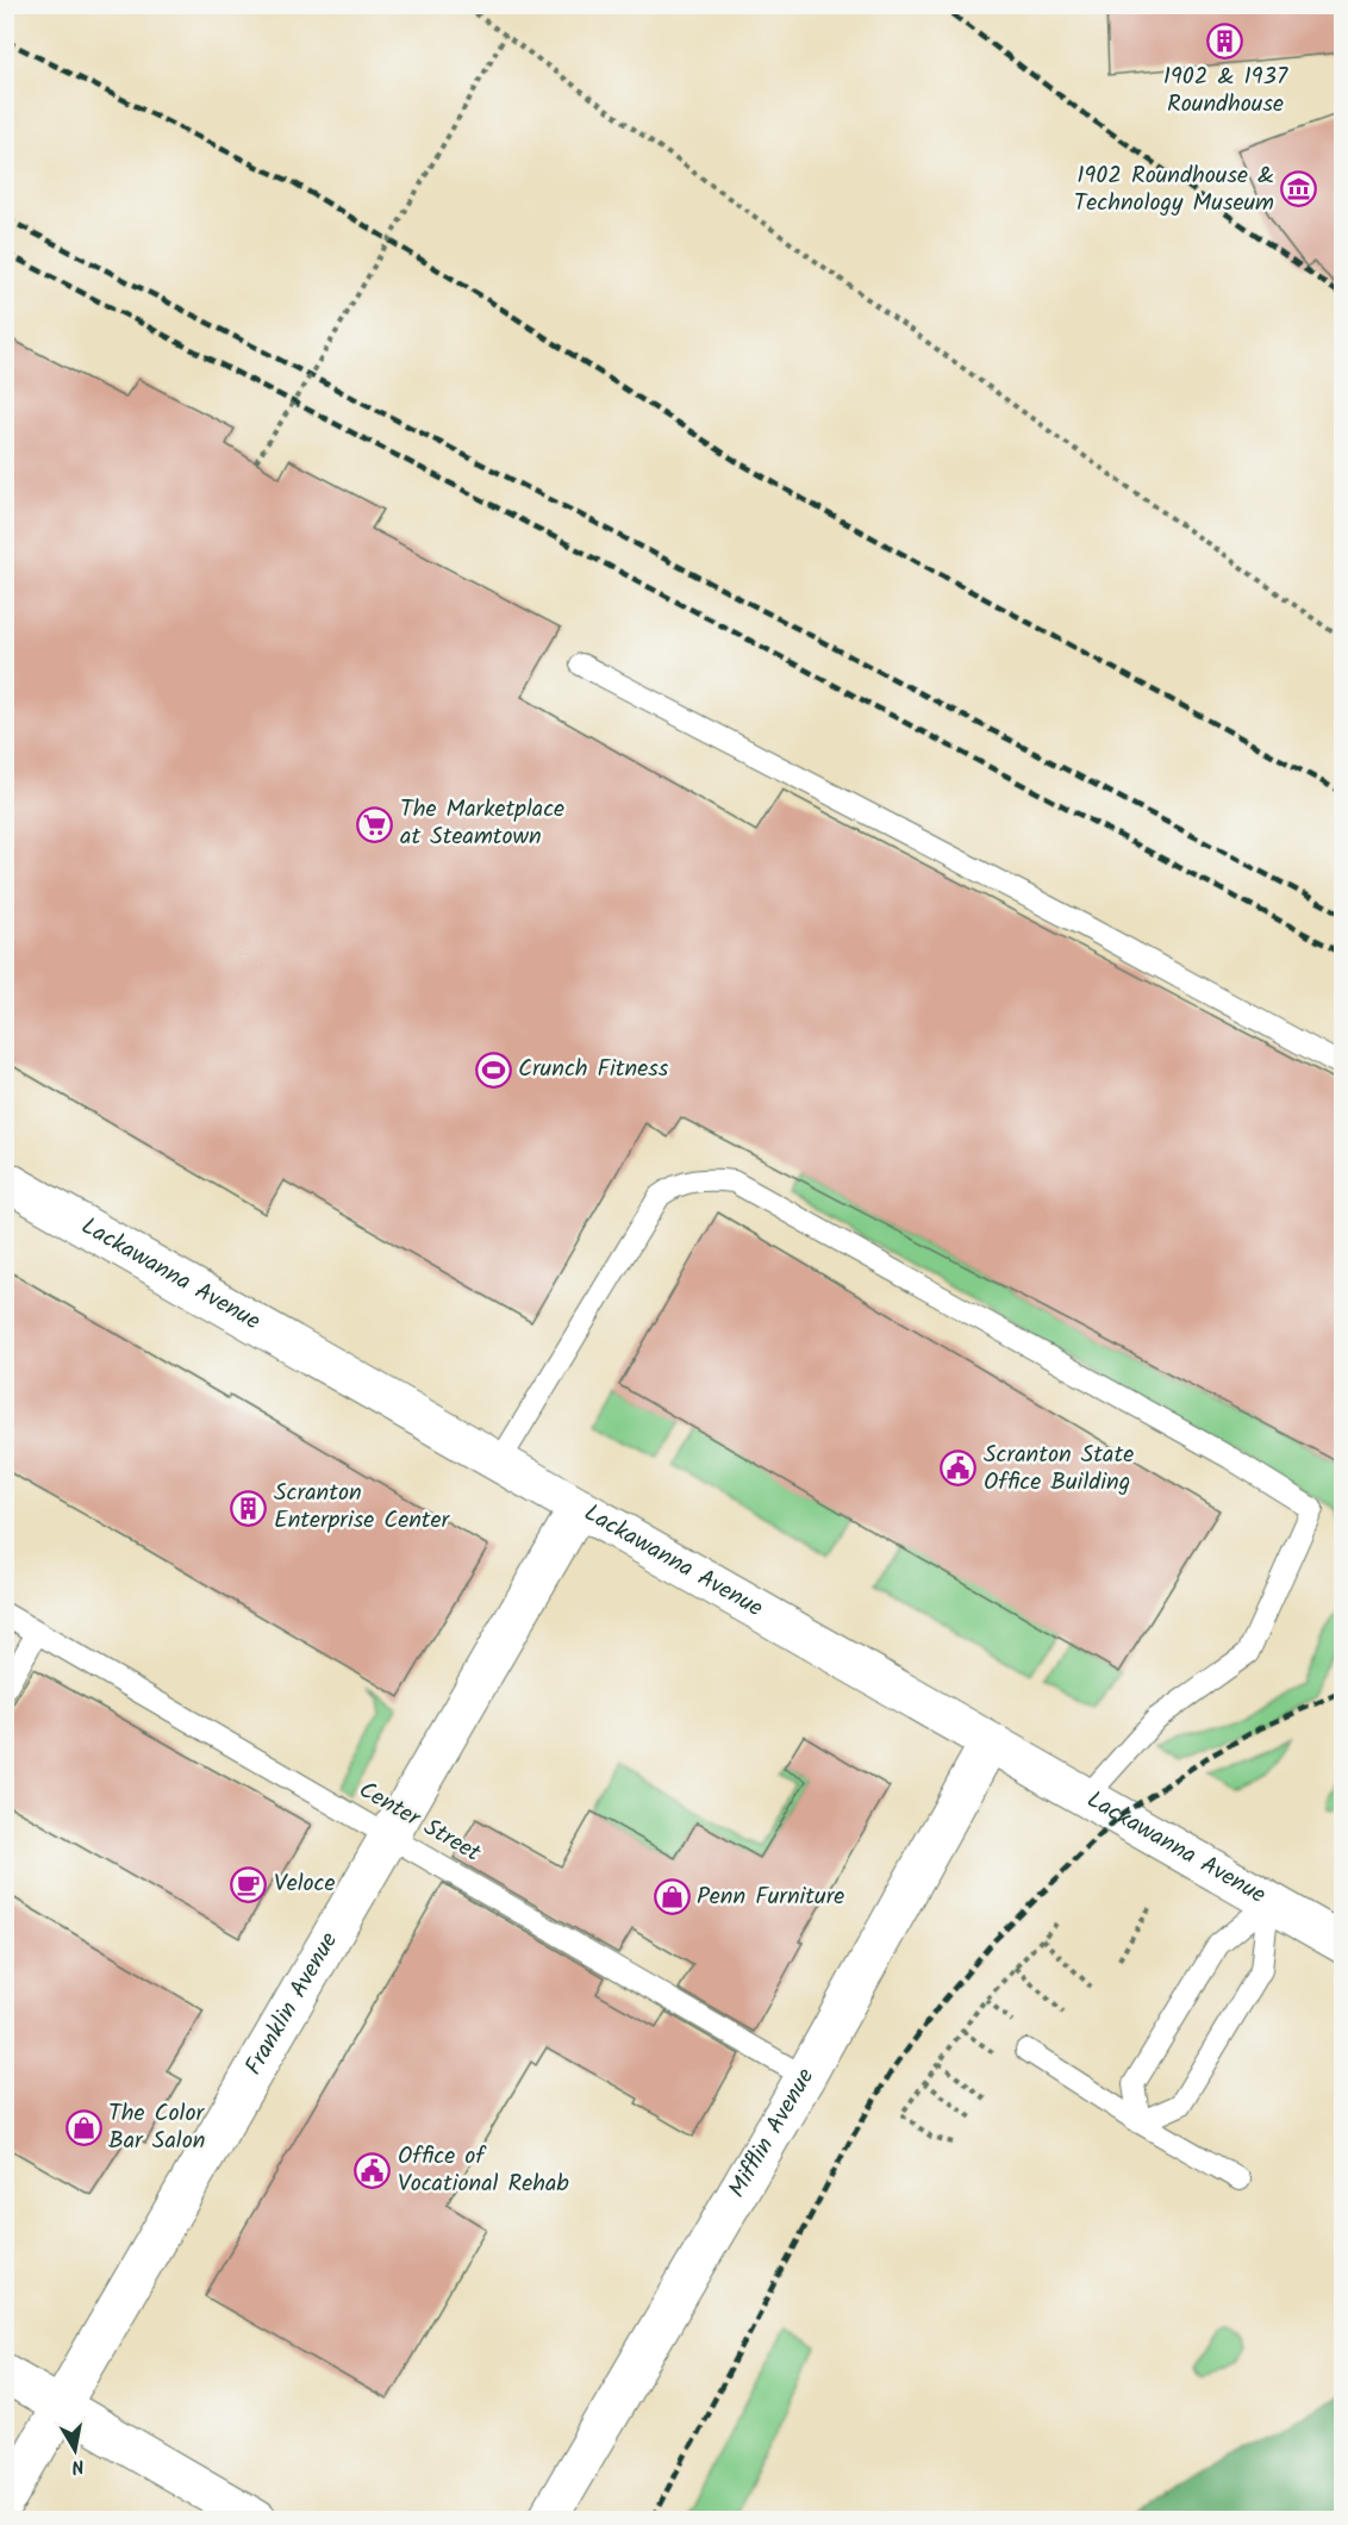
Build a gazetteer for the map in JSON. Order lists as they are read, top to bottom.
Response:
{
  "streets": {
    "street": ["Lackawanna Avenue", "Franklin Avenue", "Mifflin Avenue"],
    "lane": ["Center Street"]
  },
  "crossings": [
    ["Lackawanna Avenue", "Franklin Avenue"],
    ["Lackawanna Avenue", "Mifflin Avenue"],
    ["Center Street", "Franklin Avenue"],
    ["Center Street", "Mifflin Avenue"]
  ],
  "places": {
    "building": ["1902 & 1937 Roundhouse", "Scranton Enterprise Center"],
    "museum": ["1902 Roundhouse & Technology Museum"],
    "supermarket": ["The Marketplace at Steamtown"],
    "sports": ["Crunch Fitness"],
    "public building": ["Scranton State Office Building", "Office of Vocational Rehab"],
    "cafe": ["Veloce"],
    "shop": ["Penn Furniture", "The Color Bar Salon"]
  },
  "north": "bottom"
}
